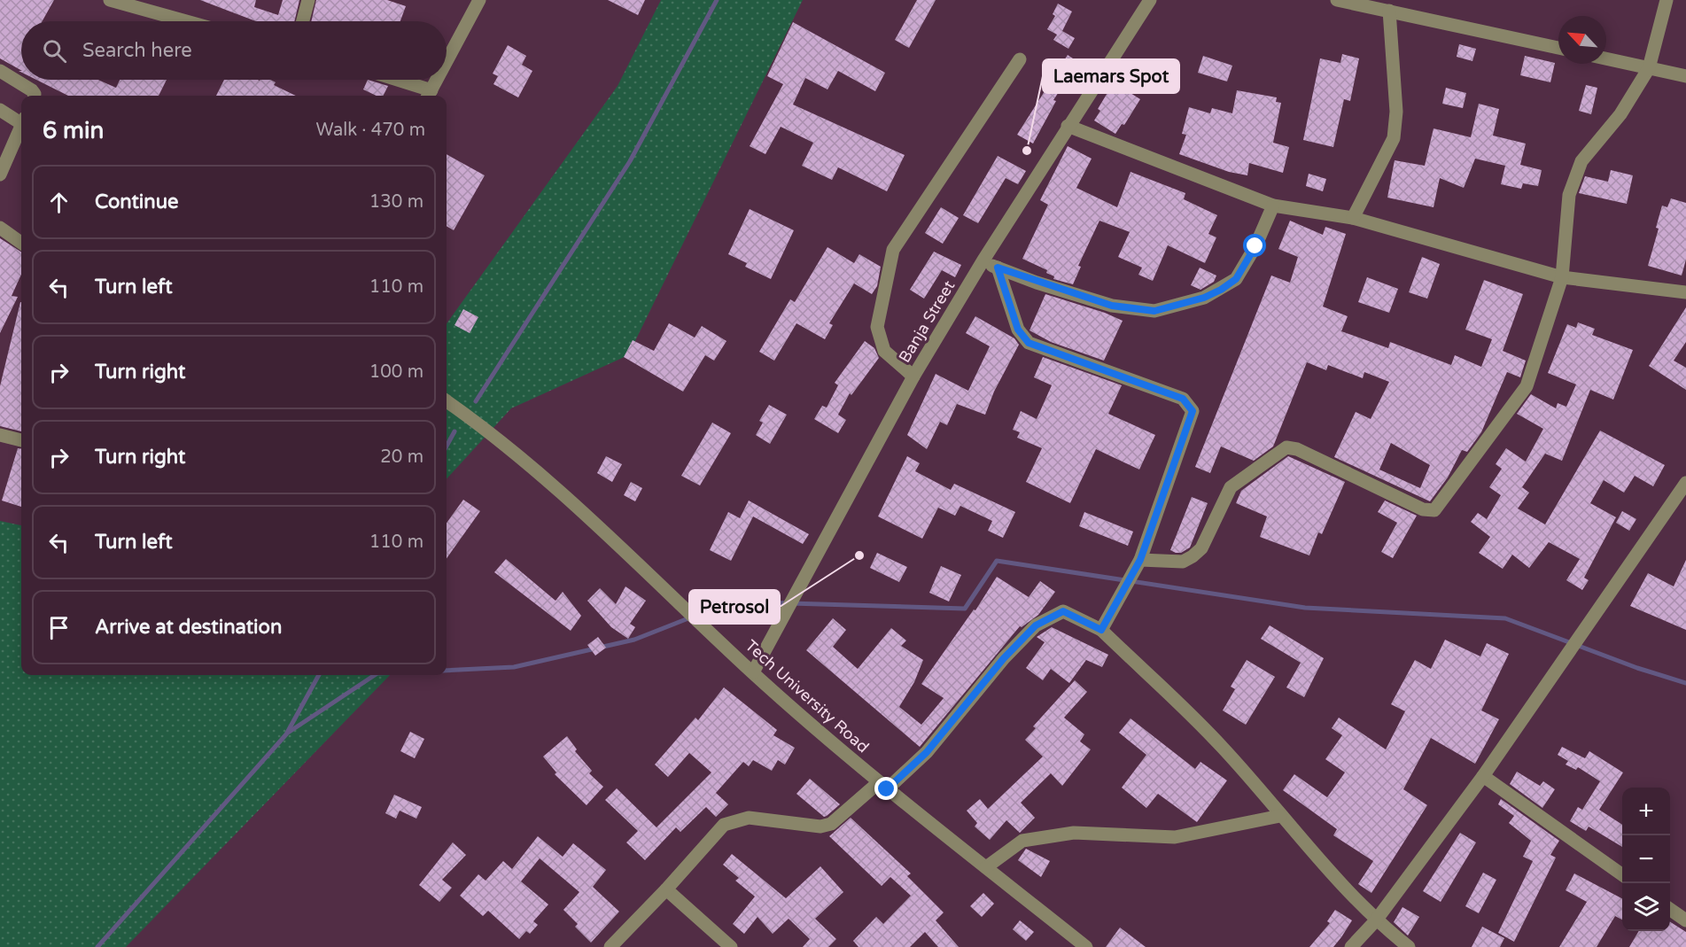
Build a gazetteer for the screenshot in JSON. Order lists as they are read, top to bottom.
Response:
{
  "streets": {
    "street": ["Banja Street", "Tech University Road"]
  },
  "crossings": [
    ["Banja Street", "Tech University Road"]
  ],
  "places": ["Laemars Spot", "Petrosol"],
  "north": "top left",
  "page": {
    "search": "Search here",
    "heading": ["6 min", "Walk · 470 m"],
    "list": [
      ["Continue", "130 m"],
      ["Turn left", "110 m"],
      ["Turn right", "100 m"],
      ["Turn right", "20 m"],
      ["Turn left", "110 m"],
      "Arrive at destination"
    ],
    "map_buttons": ["+", "−"]
  }
}
